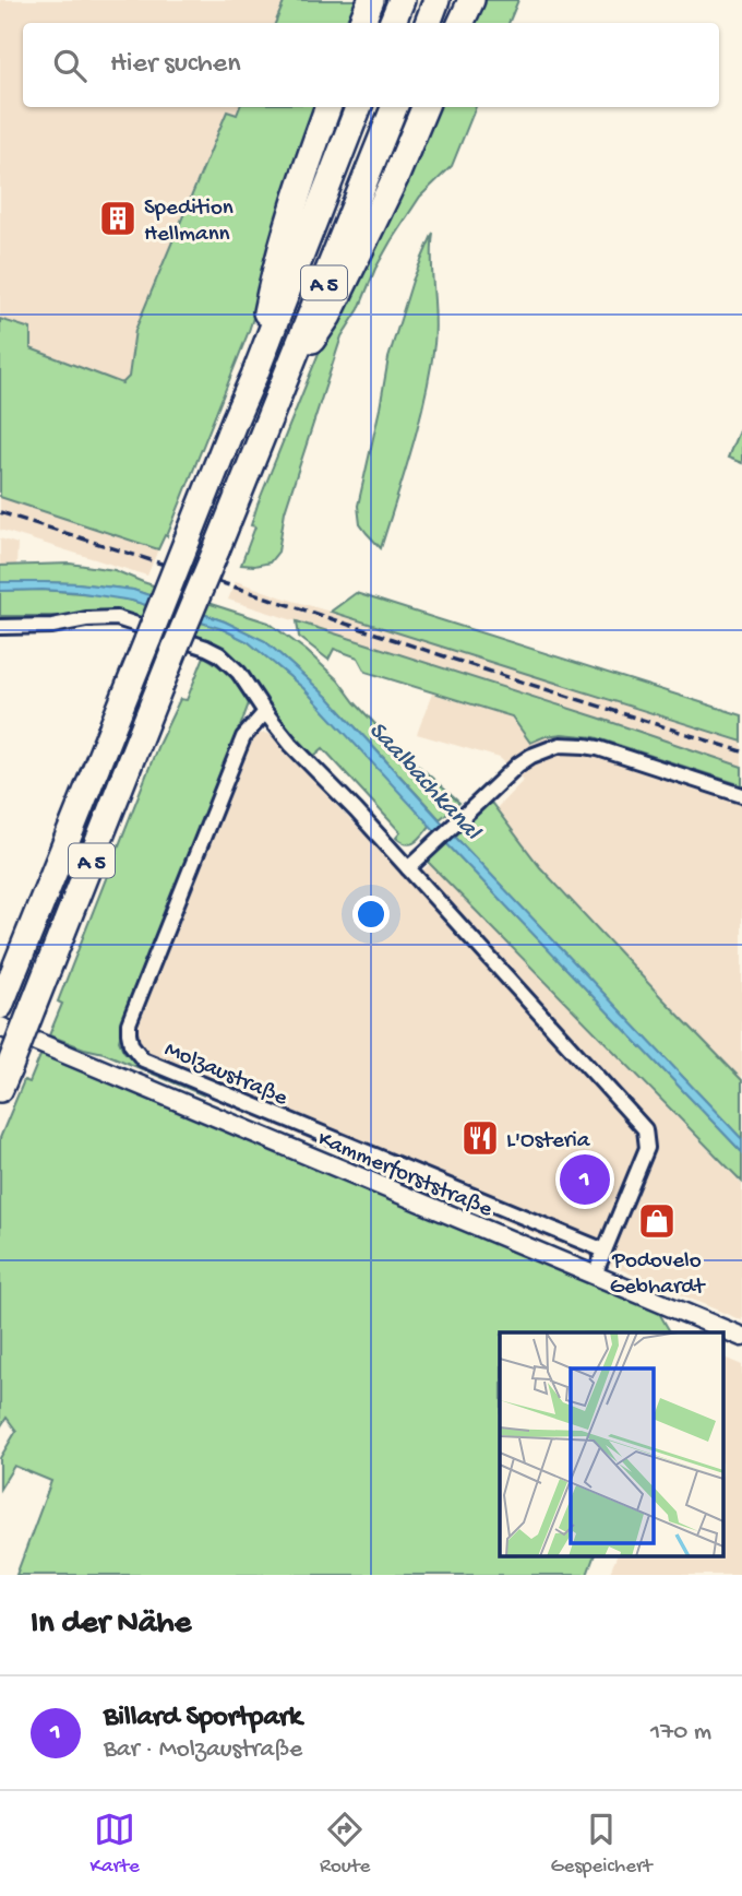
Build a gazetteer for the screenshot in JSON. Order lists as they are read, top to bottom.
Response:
{
  "streets": {
    "highway": ["A 5"],
    "street": ["Molzaustraße", "Kammerforststraße"]
  },
  "water": ["Saalbachkanal"],
  "places": {
    "building": ["Spedition Hellmann"],
    "restaurant": ["L'Osteria"],
    "shop": ["Podovelo Gebhardt"]
  },
  "page": {
    "search": "Hier suchen",
    "pins": "1",
    "heading": "In der Nähe",
    "list": [
      {
        "mark": "1",
        "name": "Billard Sportpark",
        "note": "Bar · Molzaustraße",
        "value": "170 m"
      }
    ],
    "nav": ["Karte", "Route", "Gespeichert"]
  }
}
